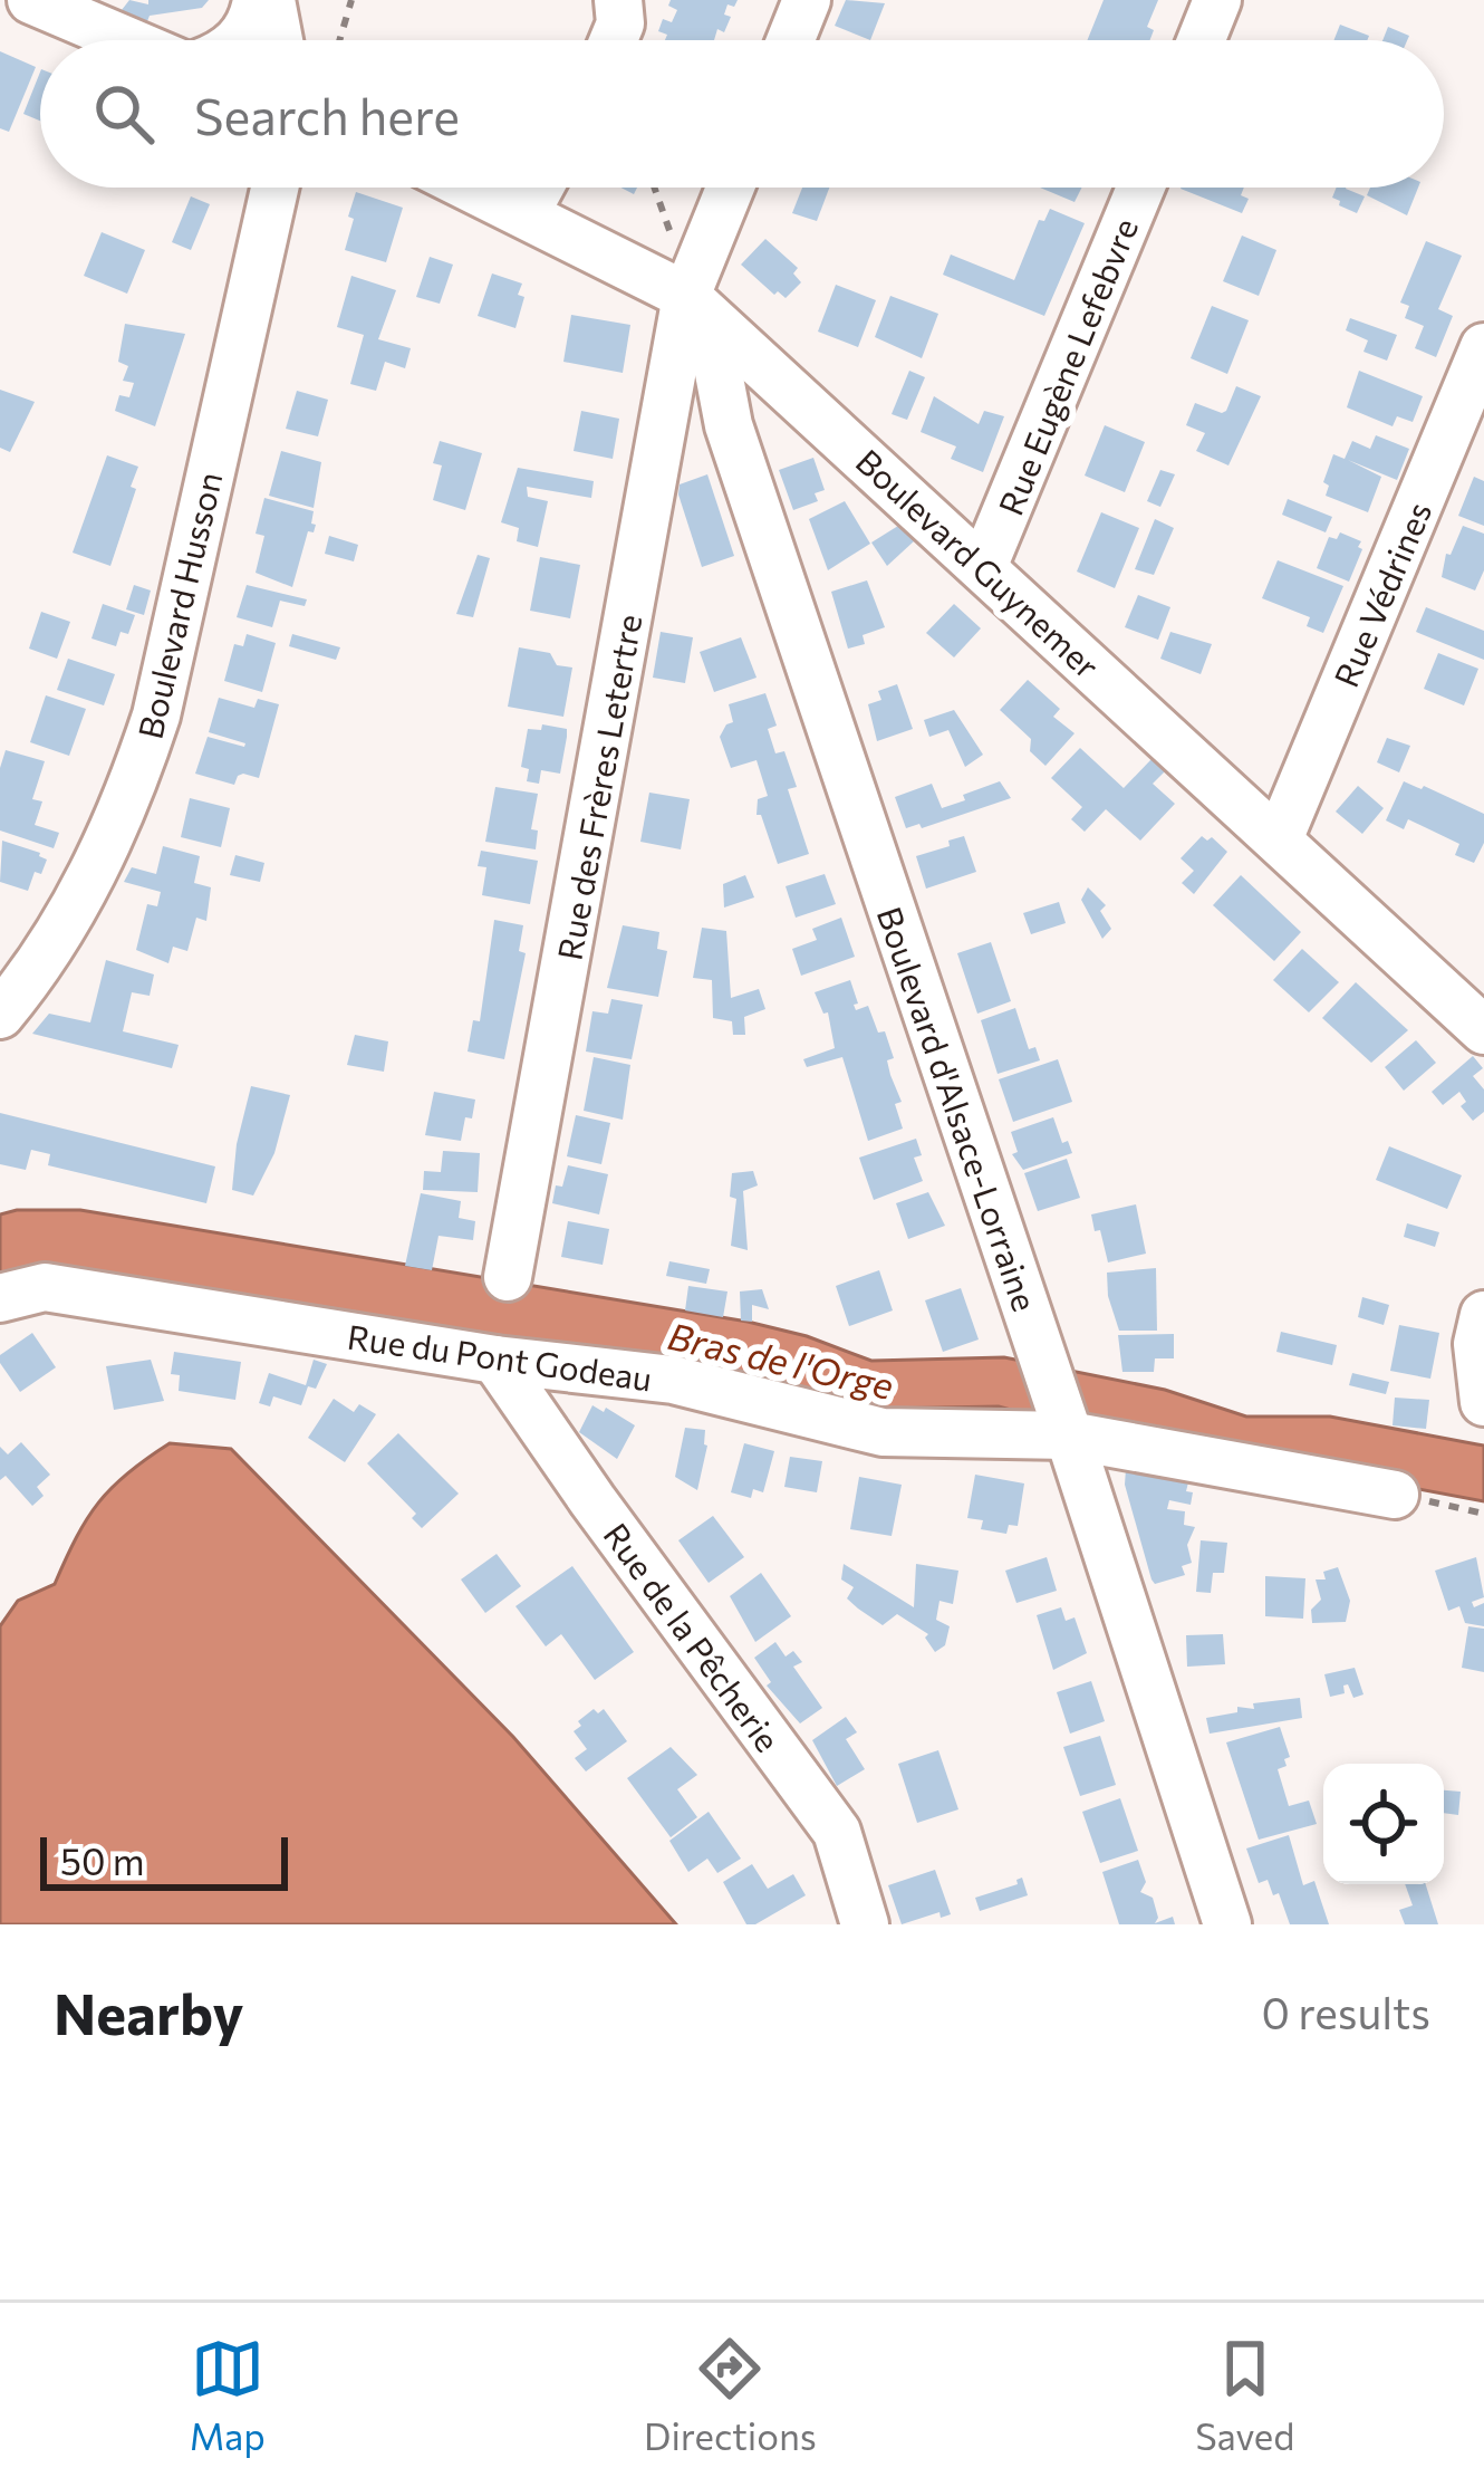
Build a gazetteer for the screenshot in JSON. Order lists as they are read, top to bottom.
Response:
{
  "streets": {
    "street": [
      "Rue Eugène Lefebvre",
      "Boulevard Guynemer",
      "Rue Védrines",
      "Boulevard Husson",
      "Rue des Frères Letertre",
      "Boulevard d'Alsace-Lorraine",
      "Rue du Pont Godeau",
      "Rue de la Pêcherie"
    ]
  },
  "crossings": [
    ["Rue Eugène Lefebvre", "Boulevard Guynemer"],
    ["Boulevard Guynemer", "Rue Védrines"],
    ["Boulevard Guynemer", "Rue des Frères Letertre"],
    ["Boulevard Guynemer", "Boulevard d'Alsace-Lorraine"],
    ["Rue des Frères Letertre", "Boulevard d'Alsace-Lorraine"],
    ["Boulevard d'Alsace-Lorraine", "Rue du Pont Godeau"],
    ["Rue du Pont Godeau", "Rue de la Pêcherie"]
  ],
  "water": ["Bras de l'Orge"],
  "scale_bar": "50 m",
  "page": {
    "search": "Search here",
    "scale": "50 m",
    "heading": ["Nearby", "0 results"],
    "nav": ["Map", "Directions", "Saved"]
  }
}
